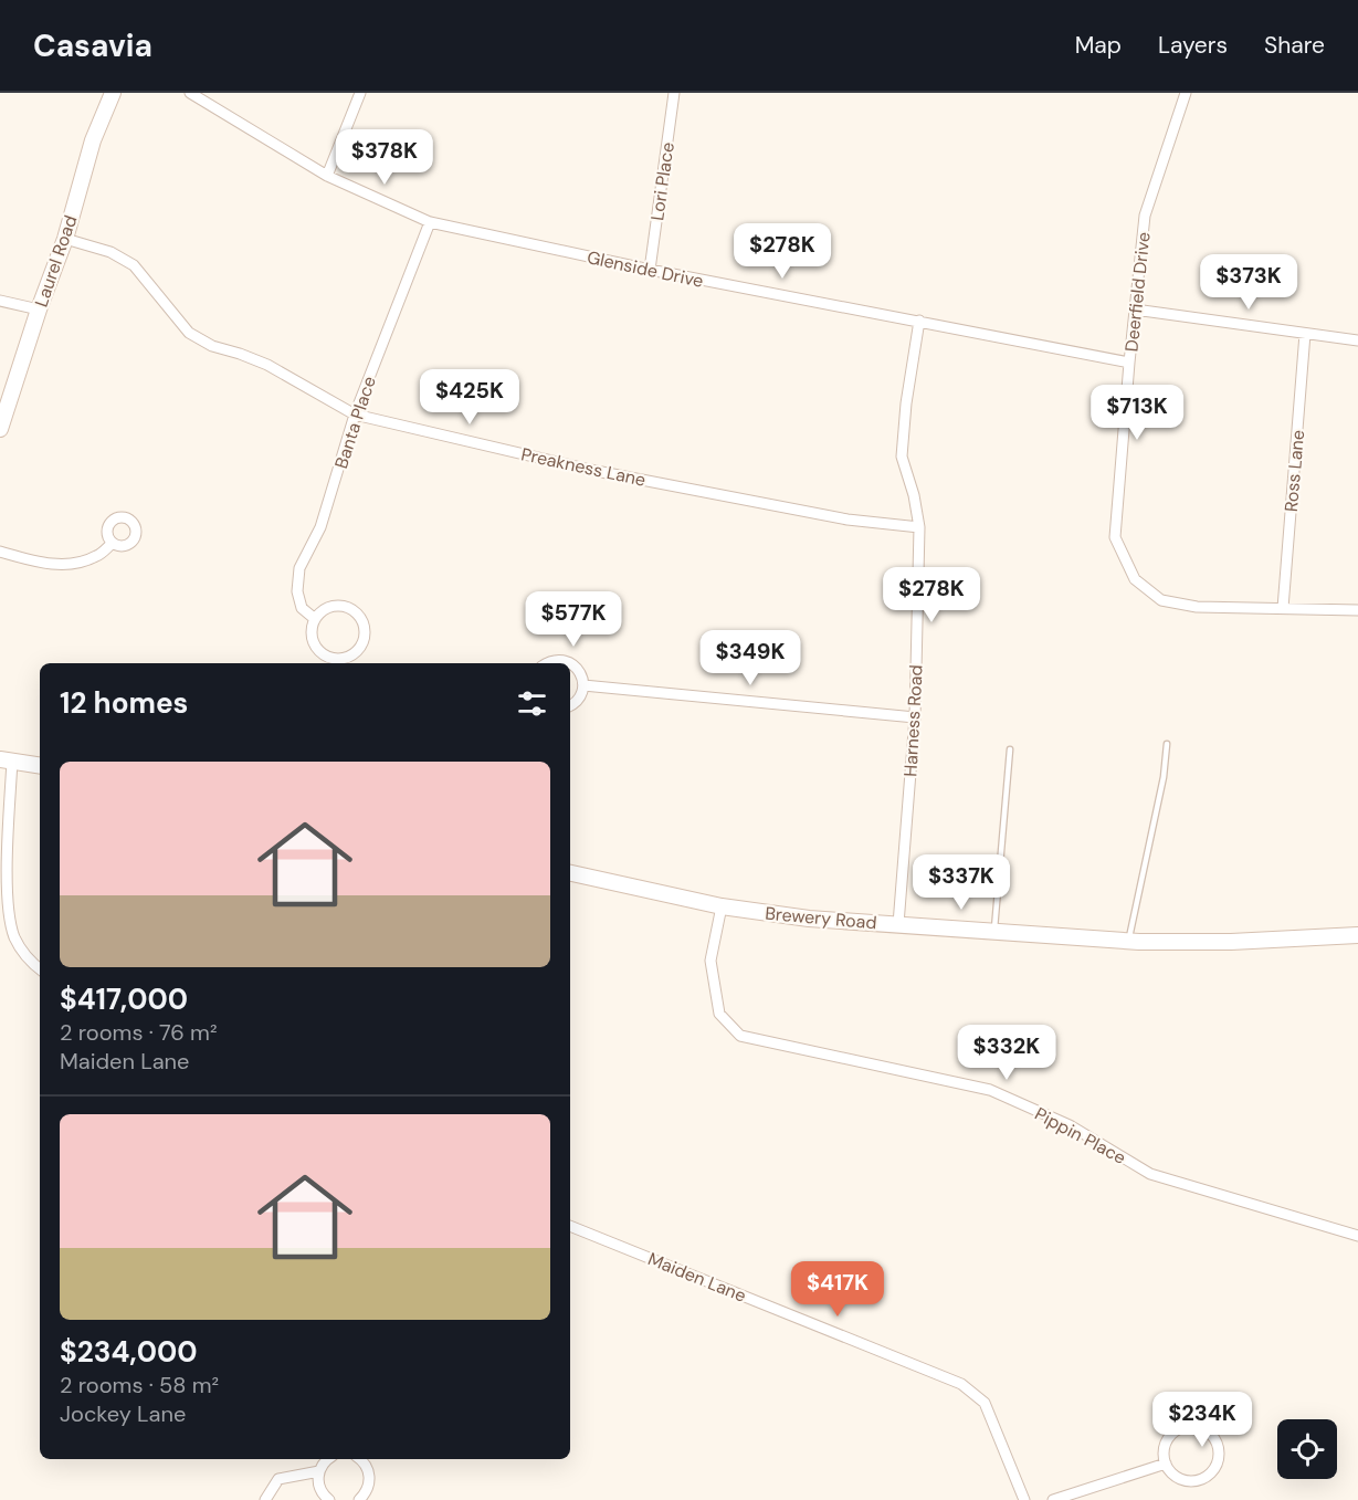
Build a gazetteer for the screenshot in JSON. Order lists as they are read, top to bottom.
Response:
{
  "streets": {
    "street": [
      "Lori Place",
      "Laurel Road",
      "Glenside Drive",
      "Deerfield Drive",
      "Banta Place",
      "Preakness Lane",
      "Ross Lane",
      "Harness Road",
      "Brewery Road",
      "Pippin Place",
      "Maiden Lane"
    ]
  },
  "crossings": [
    ["Lori Place", "Glenside Drive"],
    ["Laurel Road", "Preakness Lane"],
    ["Glenside Drive", "Deerfield Drive"],
    ["Glenside Drive", "Banta Place"],
    ["Glenside Drive", "Harness Road"],
    ["Deerfield Drive", "Ross Lane"],
    ["Banta Place", "Preakness Lane"],
    ["Preakness Lane", "Harness Road"],
    ["Harness Road", "Brewery Road"],
    ["Brewery Road", "Pippin Place"]
  ],
  "page": {
    "header": "Casavia",
    "nav": ["Map", "Layers", "Share"],
    "price": [
      "$378K",
      "$278K",
      "$373K",
      "$425K",
      "$713K",
      "$278K",
      "$577K",
      "$349K",
      "$337K",
      "$332K",
      "$417K",
      "$234K"
    ],
    "heading": "12 homes",
    "list": [
      {
        "name": "$417,000",
        "note": "2 rooms · 76 m² · Maiden Lane"
      },
      {
        "name": "$234,000",
        "note": "2 rooms · 58 m² · Jockey Lane"
      }
    ]
  }
}
